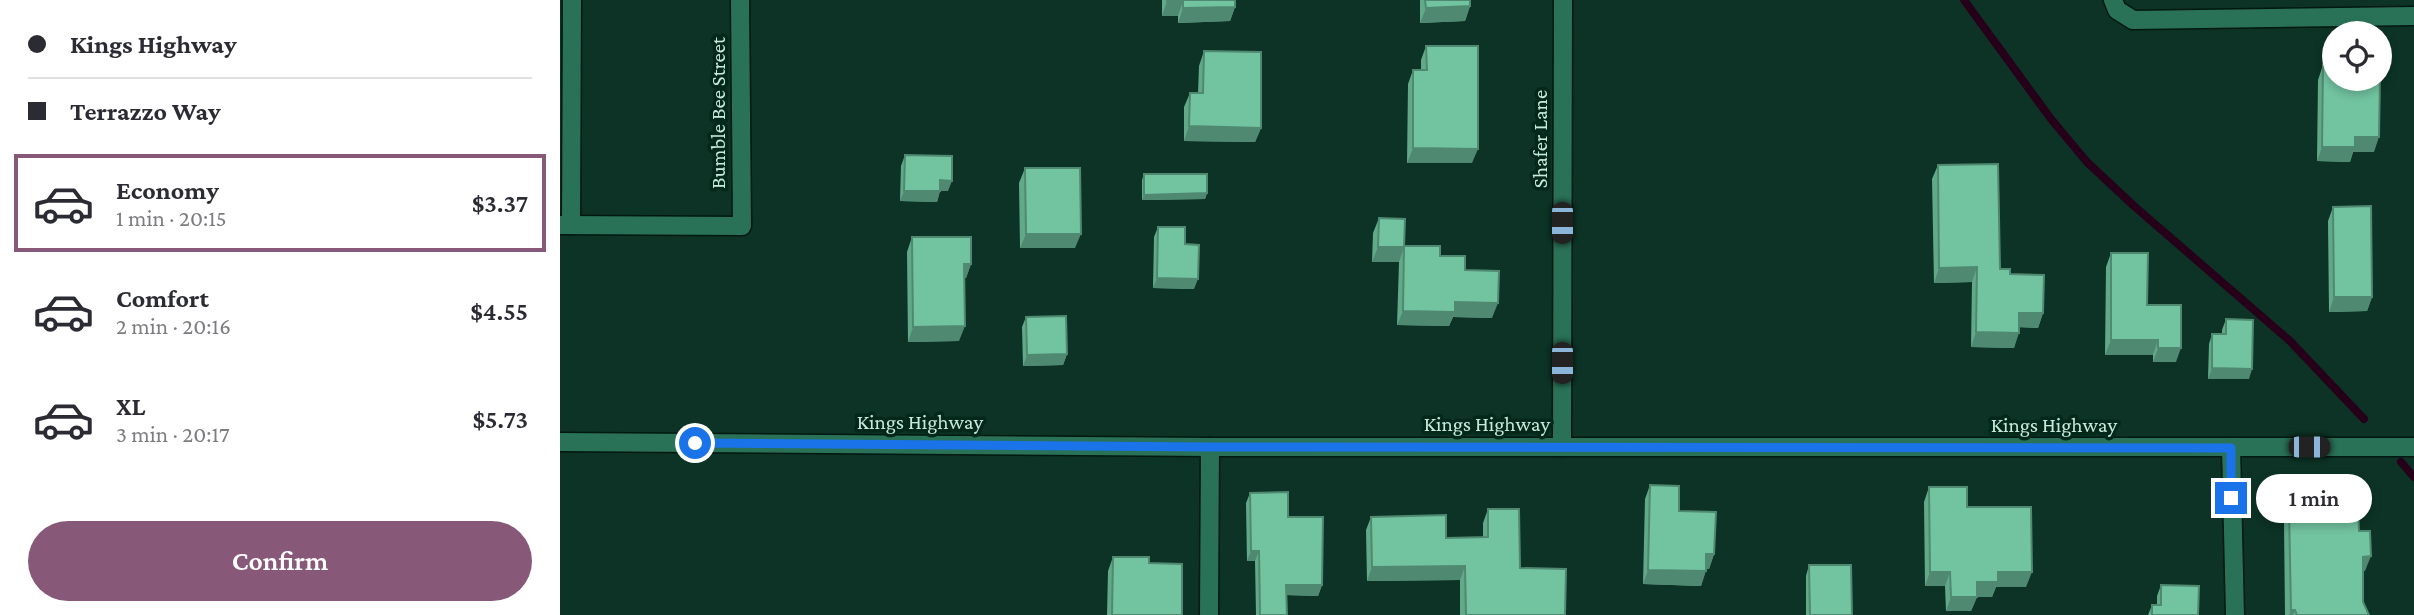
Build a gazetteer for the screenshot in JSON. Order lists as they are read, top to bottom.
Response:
{
  "streets": {
    "street": ["Bumble Bee Street", "Shafer Lane", "Kings Highway"]
  },
  "crossings": [
    ["Shafer Lane", "Kings Highway"]
  ],
  "page": {
    "banner": ["Kings Highway", "Terrazzo Way"],
    "list": [
      {
        "name": "Economy",
        "note": "1 min · 20:15",
        "value": "$3.37"
      },
      {
        "name": "Comfort",
        "note": "2 min · 20:16",
        "value": "$4.55"
      },
      {
        "name": "XL",
        "note": "3 min · 20:17",
        "value": "$5.73"
      }
    ],
    "bubble": "1 min",
    "buttons": "Confirm"
  }
}
